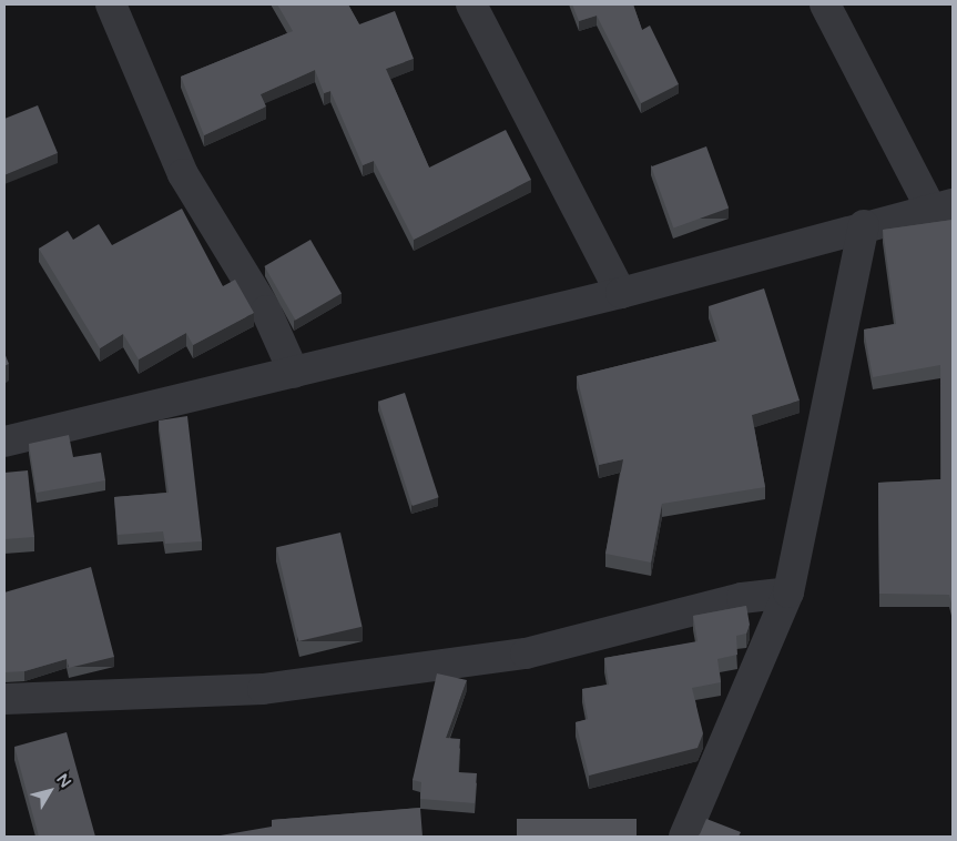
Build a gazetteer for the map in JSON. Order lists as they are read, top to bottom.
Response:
{
  "north": "top right"
}
